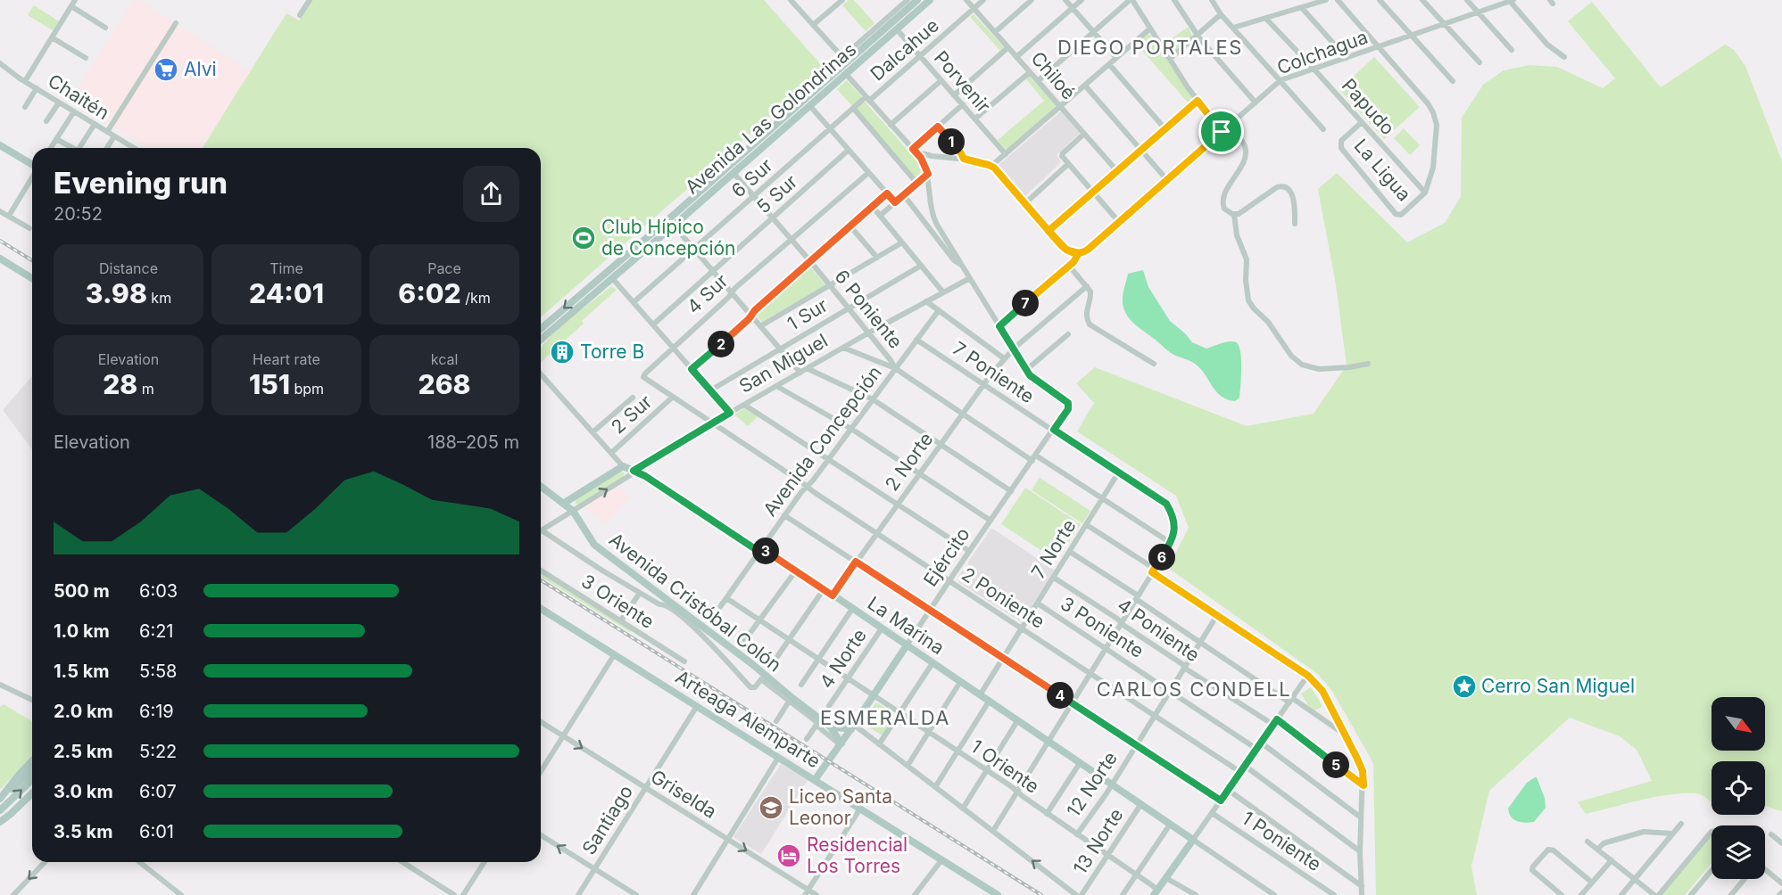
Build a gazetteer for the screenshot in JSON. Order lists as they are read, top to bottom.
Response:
{
  "streets": {
    "main road": [
      "Avenida Las Golondrinas",
      "Ejército",
      "Avenida Cristóbal Colón",
      "La Marina",
      "Arteaga Alemparte"
    ],
    "street": [
      "Dalcahue",
      "Colchagua",
      "Chiloé",
      "Porvenir",
      "Chaitén",
      "Papudo",
      "La Ligua",
      "6 Sur",
      "5 Sur",
      "4 Sur",
      "6 Poniente",
      "1 Sur",
      "San Miguel",
      "7 Poniente",
      "2 Sur",
      "Avenida Concepción",
      "2 Norte",
      "7 Norte",
      "2 Poniente",
      "3 Oriente",
      "3 Poniente",
      "4 Poniente",
      "4 Norte",
      "1 Oriente",
      "12 Norte",
      "Griselda",
      "Santiago",
      "13 Norte",
      "1 Poniente"
    ]
  },
  "crossings": [
    ["Dalcahue", "Chiloé"],
    ["Dalcahue", "Porvenir"],
    ["Dalcahue", "6 Sur"],
    ["Colchagua", "Papudo"],
    ["Porvenir", "Avenida Las Golondrinas"],
    ["Papudo", "La Ligua"],
    ["Avenida Las Golondrinas", "6 Poniente"],
    ["6 Sur", "6 Poniente"],
    ["5 Sur", "6 Poniente"],
    ["4 Sur", "6 Poniente"],
    ["4 Sur", "2 Poniente"],
    ["6 Poniente", "1 Sur"],
    ["6 Poniente", "San Miguel"],
    ["6 Poniente", "7 Poniente"],
    ["6 Poniente", "Avenida Concepción"],
    ["6 Poniente", "2 Norte"],
    ["6 Poniente", "7 Norte"],
    ["6 Poniente", "Ejército"],
    ["San Miguel", "2 Poniente"],
    ["San Miguel", "Avenida Cristóbal Colón"],
    ["San Miguel", "La Marina"],
    ["7 Poniente", "Avenida Concepción"],
    ["7 Poniente", "2 Norte"],
    ["7 Poniente", "7 Norte"],
    ["7 Poniente", "Ejército"],
    ["2 Sur", "2 Poniente"],
    ["2 Sur", "La Marina"],
    ["Avenida Concepción", "2 Poniente"],
    ["Avenida Concepción", "La Marina"],
    ["Avenida Concepción", "1 Oriente"],
    ["2 Norte", "2 Poniente"],
    ["2 Norte", "La Marina"],
    ["7 Norte", "2 Poniente"],
    ["7 Norte", "La Marina"],
    ["7 Norte", "3 Poniente"],
    ["7 Norte", "4 Poniente"],
    ["Ejército", "2 Poniente"],
    ["Ejército", "Avenida Cristóbal Colón"],
    ["Ejército", "La Marina"],
    ["Ejército", "Arteaga Alemparte"],
    ["Ejército", "1 Oriente"],
    ["2 Poniente", "12 Norte"],
    ["La Marina", "4 Norte"],
    ["La Marina", "12 Norte"],
    ["La Marina", "13 Norte"],
    ["3 Poniente", "12 Norte"],
    ["4 Poniente", "12 Norte"],
    ["4 Norte", "1 Oriente"],
    ["Arteaga Alemparte", "Santiago"],
    ["1 Oriente", "12 Norte"],
    ["1 Oriente", "13 Norte"],
    ["Griselda", "Santiago"]
  ],
  "one_way": ["Griselda"],
  "districts": ["DIEGO PORTALES", "CARLOS CONDELL", "ESMERALDA"],
  "places": {
    "supermarket": ["Alvi"],
    "sports": ["Club Hípico de Concepción"],
    "building": ["Torre B"],
    "place": ["Cerro San Miguel"],
    "school or university": ["Liceo Santa Leonor"],
    "hotel": ["Residencial Los Torres"]
  },
  "north": "bottom right",
  "page": {
    "pins": [
      "1",
      "7",
      "2",
      "3",
      "6",
      "4",
      "5"
    ],
    "heading": ["Evening run", "20:52"],
    "stats": [
      ["Distance", "3.98 km"],
      ["Time", "24:01"],
      ["Pace", "6:02 /km"],
      ["Elevation", "28 m"],
      ["Heart rate", "151 bpm"],
      ["kcal", "268"]
    ],
    "chart": ["Elevation", "188–205 m"],
    "list": [
      {
        "name": "500 m",
        "note": "6:03"
      },
      {
        "name": "1.0 km",
        "note": "6:21"
      },
      {
        "name": "1.5 km",
        "note": "5:58"
      },
      {
        "name": "2.0 km",
        "note": "6:19"
      },
      {
        "name": "2.5 km",
        "note": "5:22"
      },
      {
        "name": "3.0 km",
        "note": "6:07"
      },
      {
        "name": "3.5 km",
        "note": "6:01"
      }
    ]
  }
}
